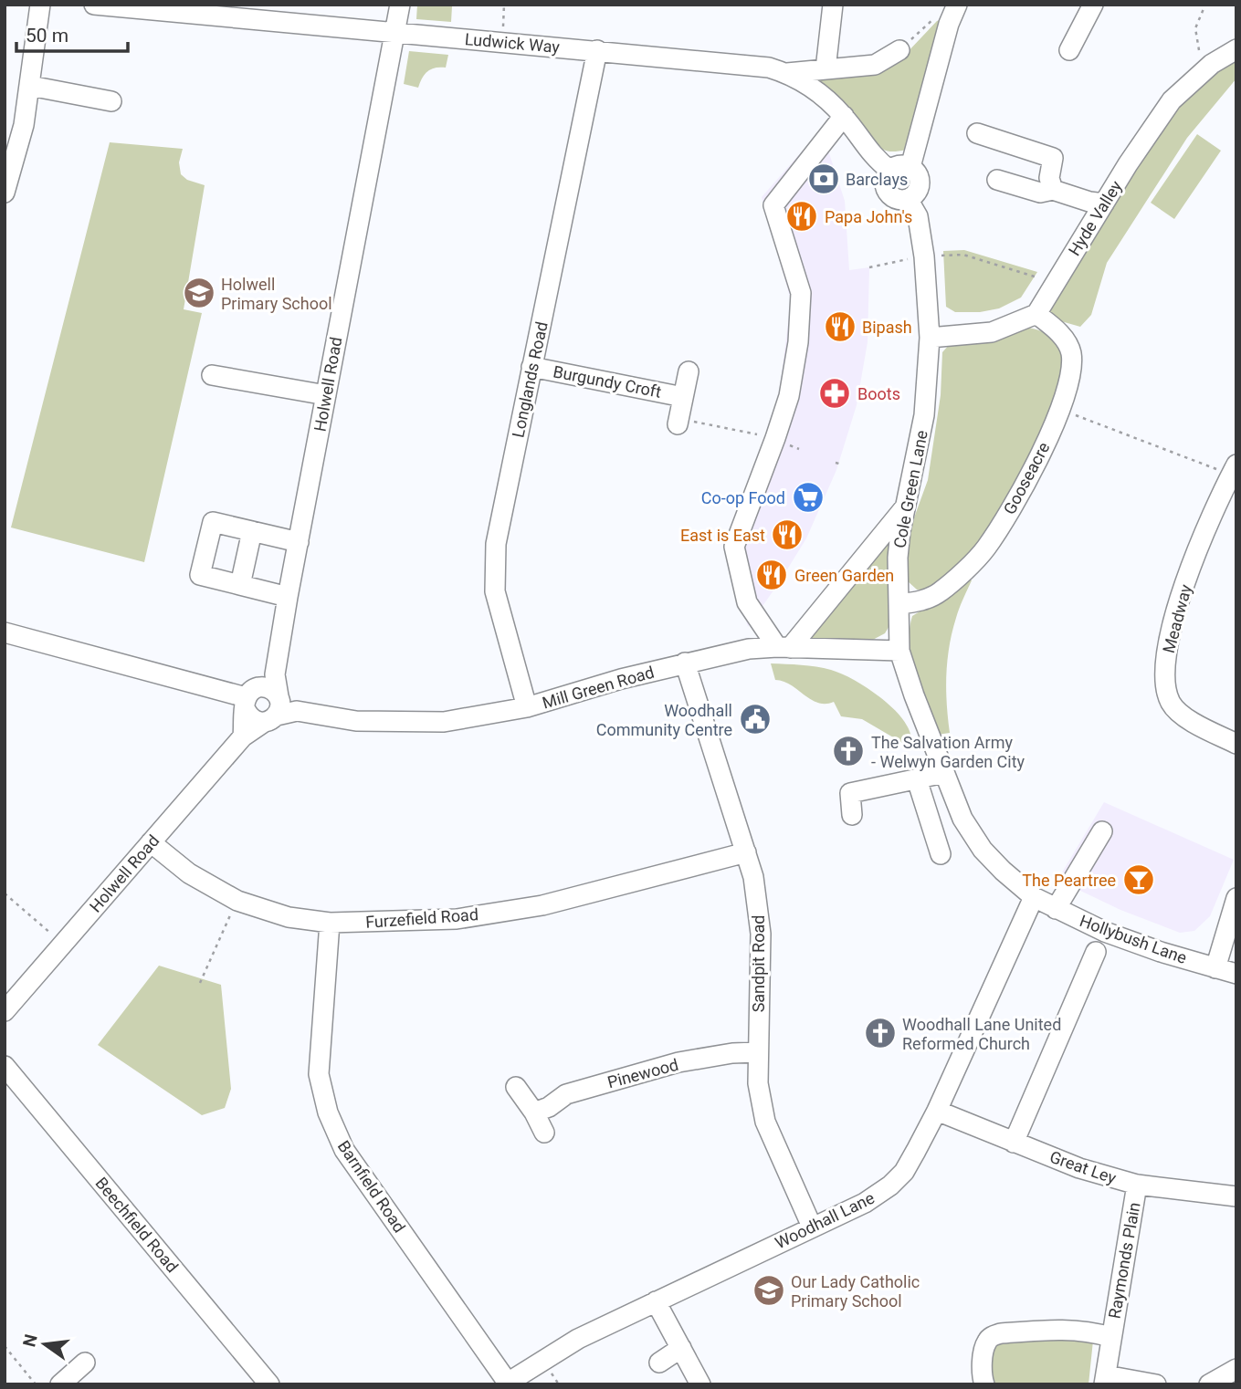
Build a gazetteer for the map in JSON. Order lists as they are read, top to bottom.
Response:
{
  "streets": {
    "street": [
      "Ludwick Way",
      "Hyde Valley",
      "Longlands Road",
      "Burgundy Croft",
      "Holwell Road",
      "Gooseacre",
      "Cole Green Lane",
      "Meadway",
      "Mill Green Road",
      "Furzefield Road",
      "Hollybush Lane",
      "Sandpit Road",
      "Pinewood",
      "Great Ley",
      "Barnfield Road",
      "Woodhall Lane",
      "Beechfield Road",
      "Raymonds Plain"
    ]
  },
  "crossings": [
    ["Ludwick Way", "Longlands Road"],
    ["Ludwick Way", "Holwell Road"],
    ["Ludwick Way", "Cole Green Lane"],
    ["Hyde Valley", "Gooseacre"],
    ["Longlands Road", "Burgundy Croft"],
    ["Longlands Road", "Mill Green Road"],
    ["Holwell Road", "Mill Green Road"],
    ["Holwell Road", "Furzefield Road"],
    ["Gooseacre", "Cole Green Lane"],
    ["Cole Green Lane", "Mill Green Road"],
    ["Cole Green Lane", "Hollybush Lane"],
    ["Cole Green Lane", "Woodhall Lane"],
    ["Mill Green Road", "Sandpit Road"],
    ["Furzefield Road", "Sandpit Road"],
    ["Furzefield Road", "Barnfield Road"],
    ["Hollybush Lane", "Woodhall Lane"],
    ["Sandpit Road", "Pinewood"],
    ["Sandpit Road", "Woodhall Lane"],
    ["Great Ley", "Woodhall Lane"],
    ["Great Ley", "Raymonds Plain"],
    ["Barnfield Road", "Woodhall Lane"]
  ],
  "places": {
    "bank": ["Barclays"],
    "restaurant": [
      "Papa John's",
      "Bipash",
      "East is East",
      "Green Garden"
    ],
    "school or university": ["Holwell Primary School", "Our Lady Catholic Primary School"],
    "pharmacy": ["Boots"],
    "supermarket": ["Co-op Food"],
    "public building": ["Woodhall Community Centre"],
    "church": ["The Salvation Army - Welwyn Garden City", "Woodhall Lane United Reformed Church"],
    "bar": ["The Peartree"]
  },
  "scale_bar": "50 m",
  "north": "left"
}
